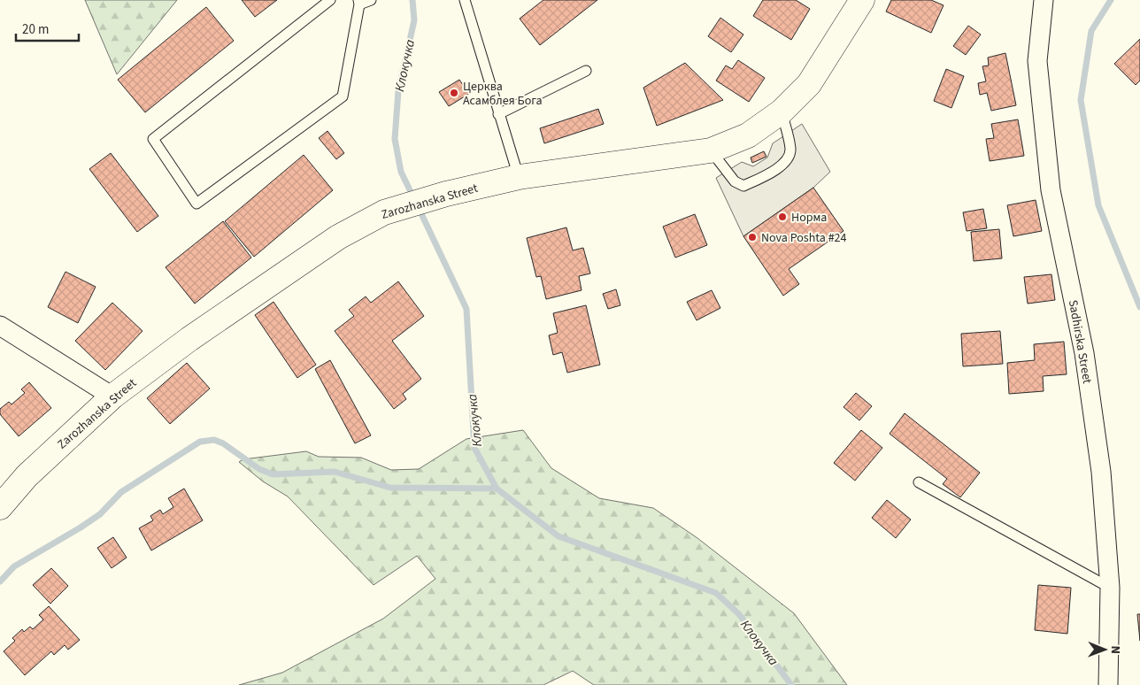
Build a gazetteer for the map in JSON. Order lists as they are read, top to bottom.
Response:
{
  "streets": {
    "street": ["Zarozhanska Street", "Sadhirska Street"]
  },
  "water": ["Клокучка"],
  "places": ["Церква Асамблея Бога", "Норма", "Nova Poshta #24"],
  "scale_bar": "20 m",
  "north": "right"
}
